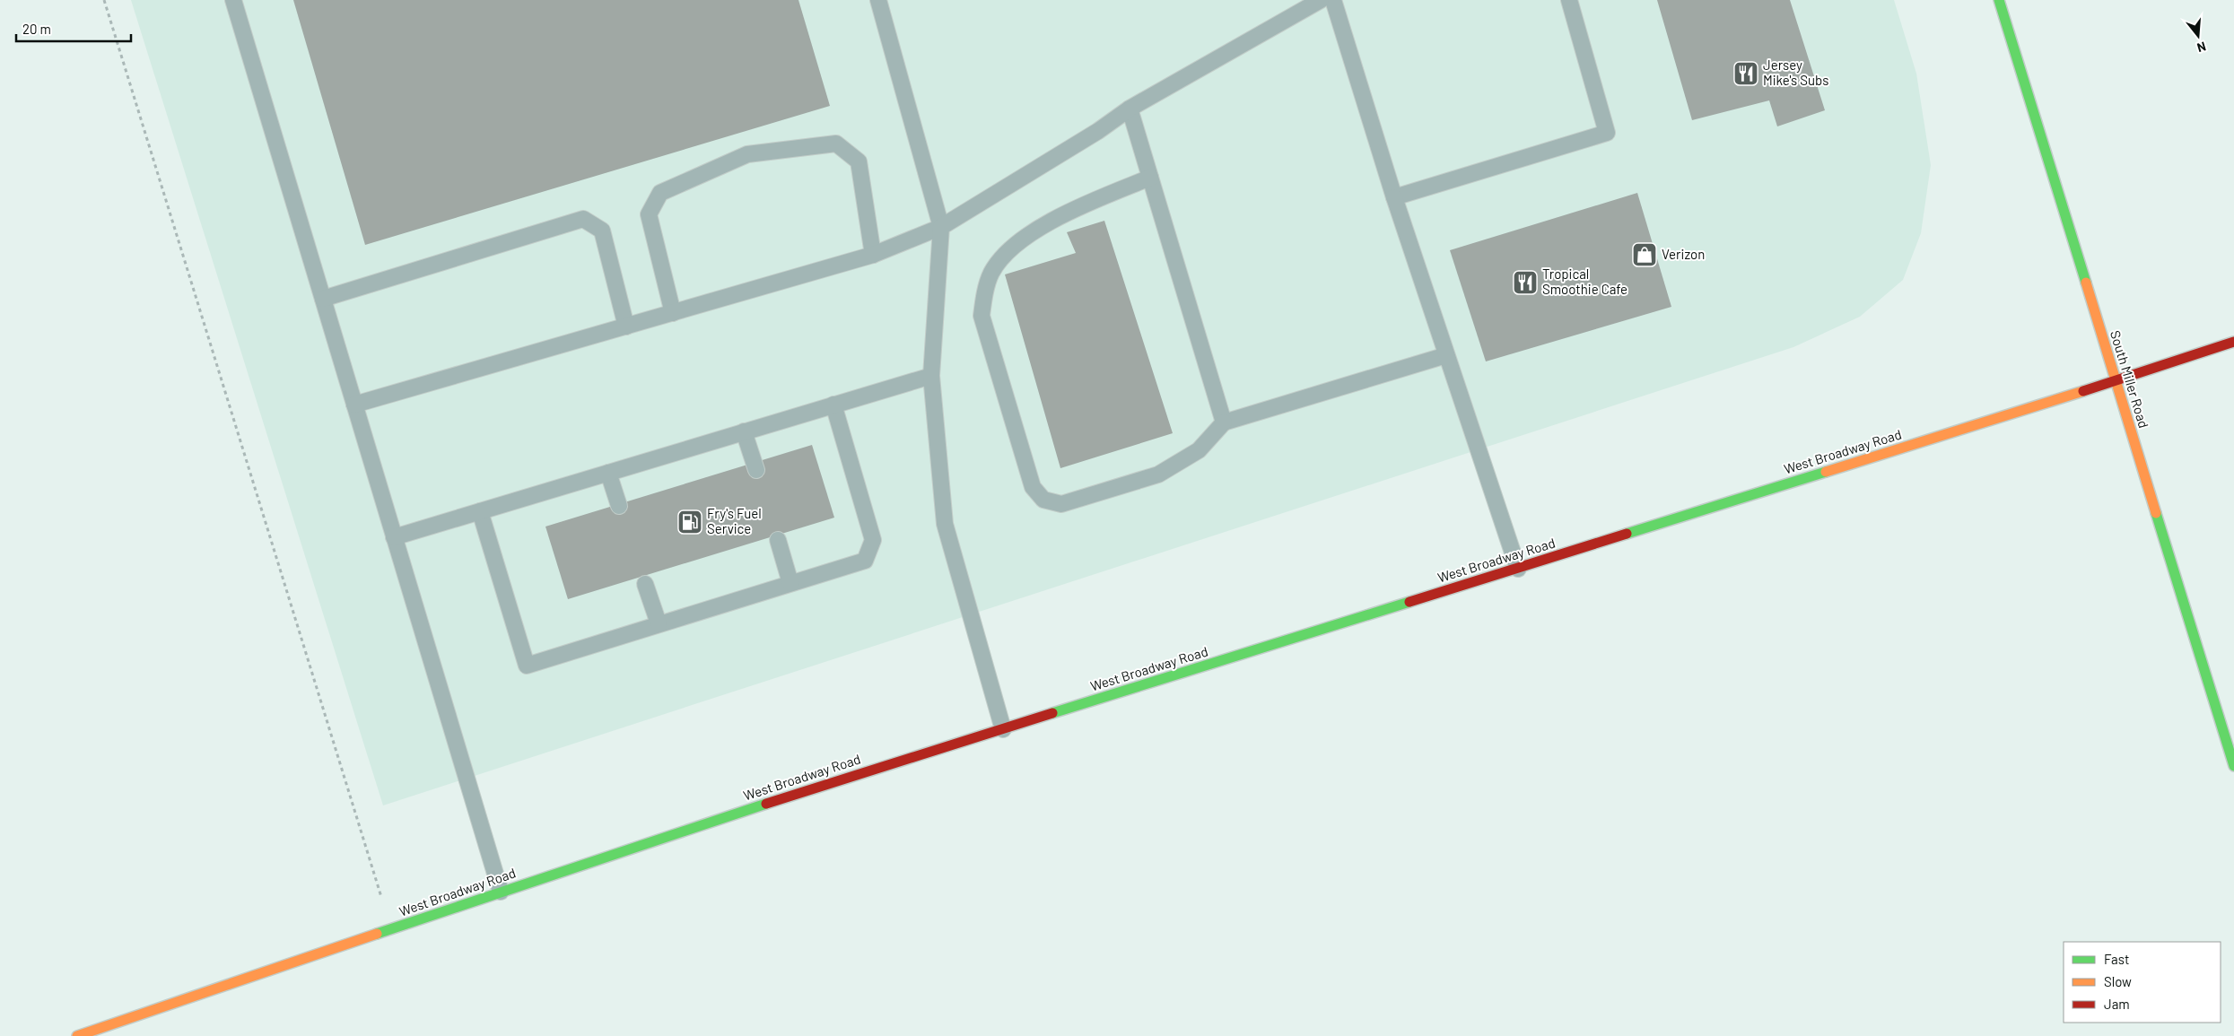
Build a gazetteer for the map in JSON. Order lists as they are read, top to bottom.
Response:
{
  "streets": {
    "main road": ["South Miller Road", "West Broadway Road"]
  },
  "crossings": [
    ["South Miller Road", "West Broadway Road"]
  ],
  "places": {
    "restaurant": ["Jersey Mike's Subs", "Tropical Smoothie Cafe"],
    "shop": ["Verizon"],
    "fuel station": ["Fry's Fuel Service"]
  },
  "legend": ["Fast", "Slow", "Jam"],
  "scale_bar": "20 m",
  "north": "bottom"
}
